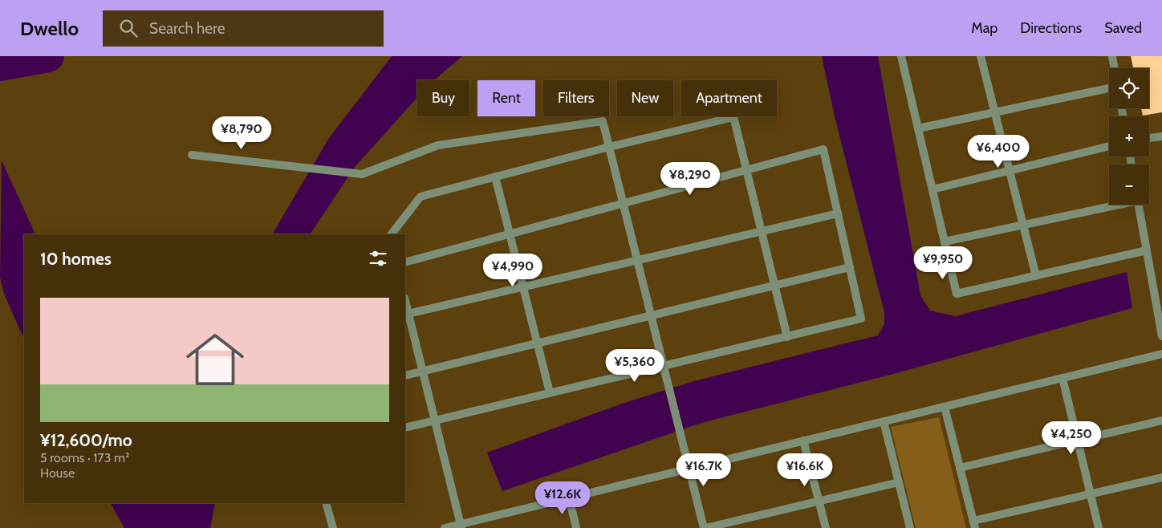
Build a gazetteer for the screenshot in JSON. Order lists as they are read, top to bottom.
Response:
{
  "page": {
    "header": "Dwello",
    "search": "Search here",
    "nav": ["Map", "Directions", "Saved"],
    "map_buttons": ["+", "−"],
    "chip": [
      "Buy",
      "Rent",
      "Filters",
      "New",
      "Apartment"
    ],
    "price": [
      "¥8,790",
      "¥6,400",
      "¥8,290",
      "¥9,950",
      "¥4,990",
      "¥5,360",
      "¥4,250",
      "¥16.7K",
      "¥16.6K",
      "¥12.6K"
    ],
    "heading": "10 homes",
    "list": [
      {
        "name": "¥12,600/mo",
        "note": "5 rooms · 173 m² · House"
      }
    ]
  }
}
